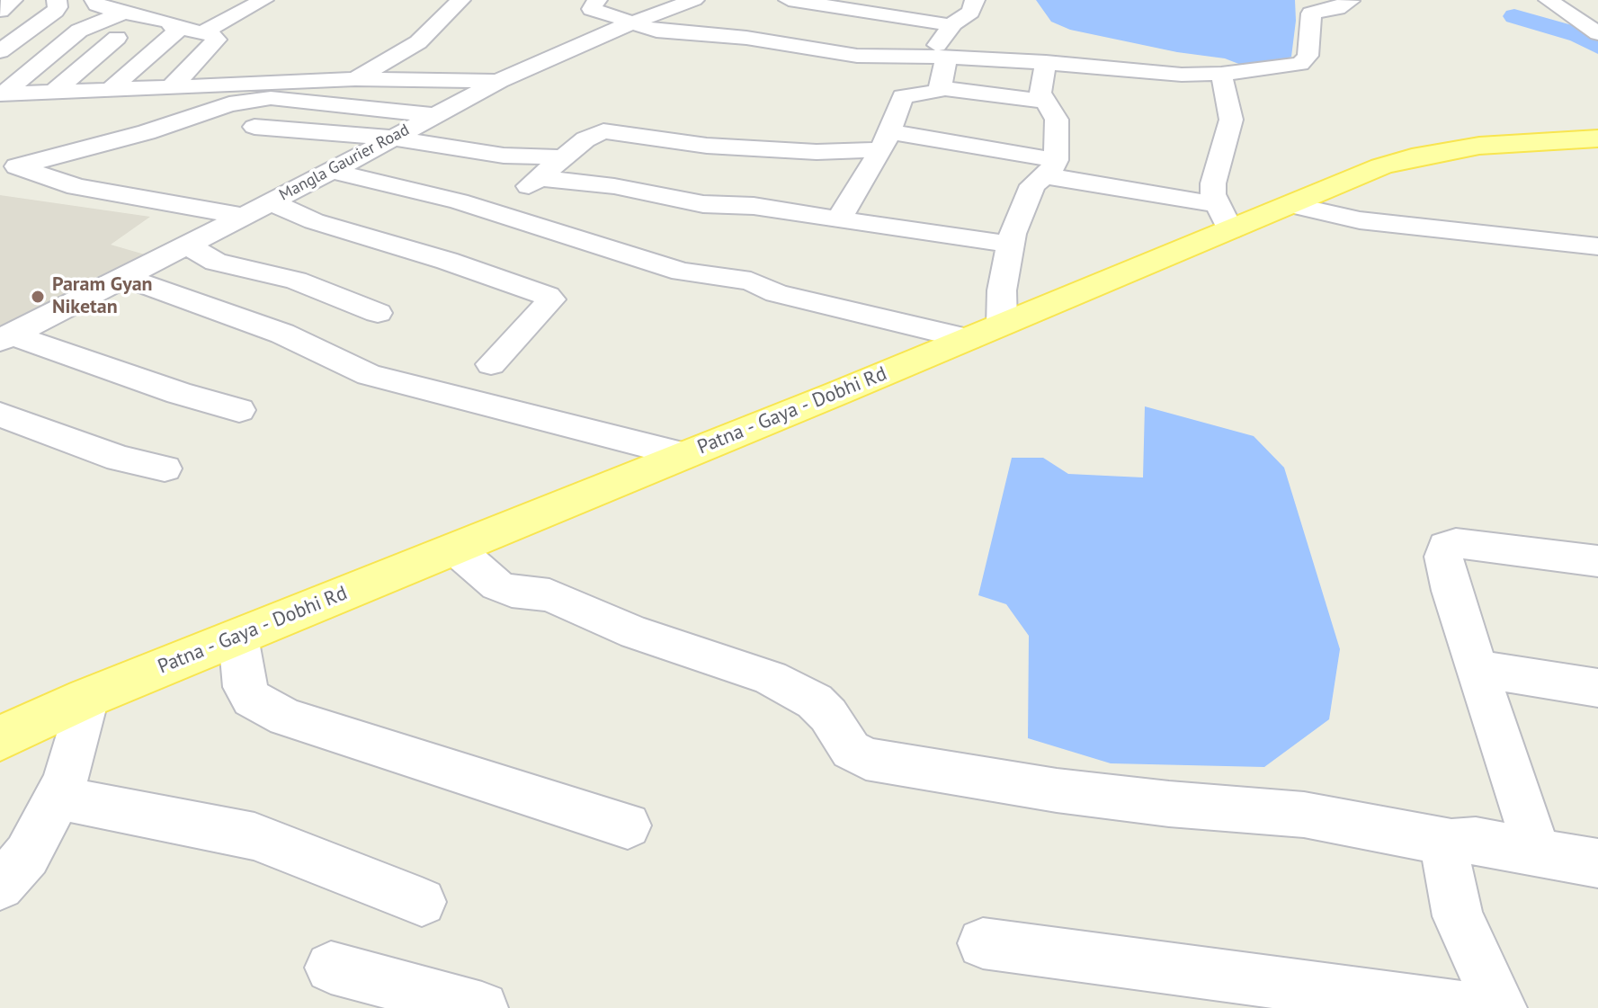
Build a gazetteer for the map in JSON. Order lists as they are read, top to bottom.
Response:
{
  "streets": {
    "main road": ["Patna - Gaya - Dobhi Rd"],
    "street": ["Mangla Gaurier Road"]
  },
  "places": ["Param Gyan Niketan"]
}
